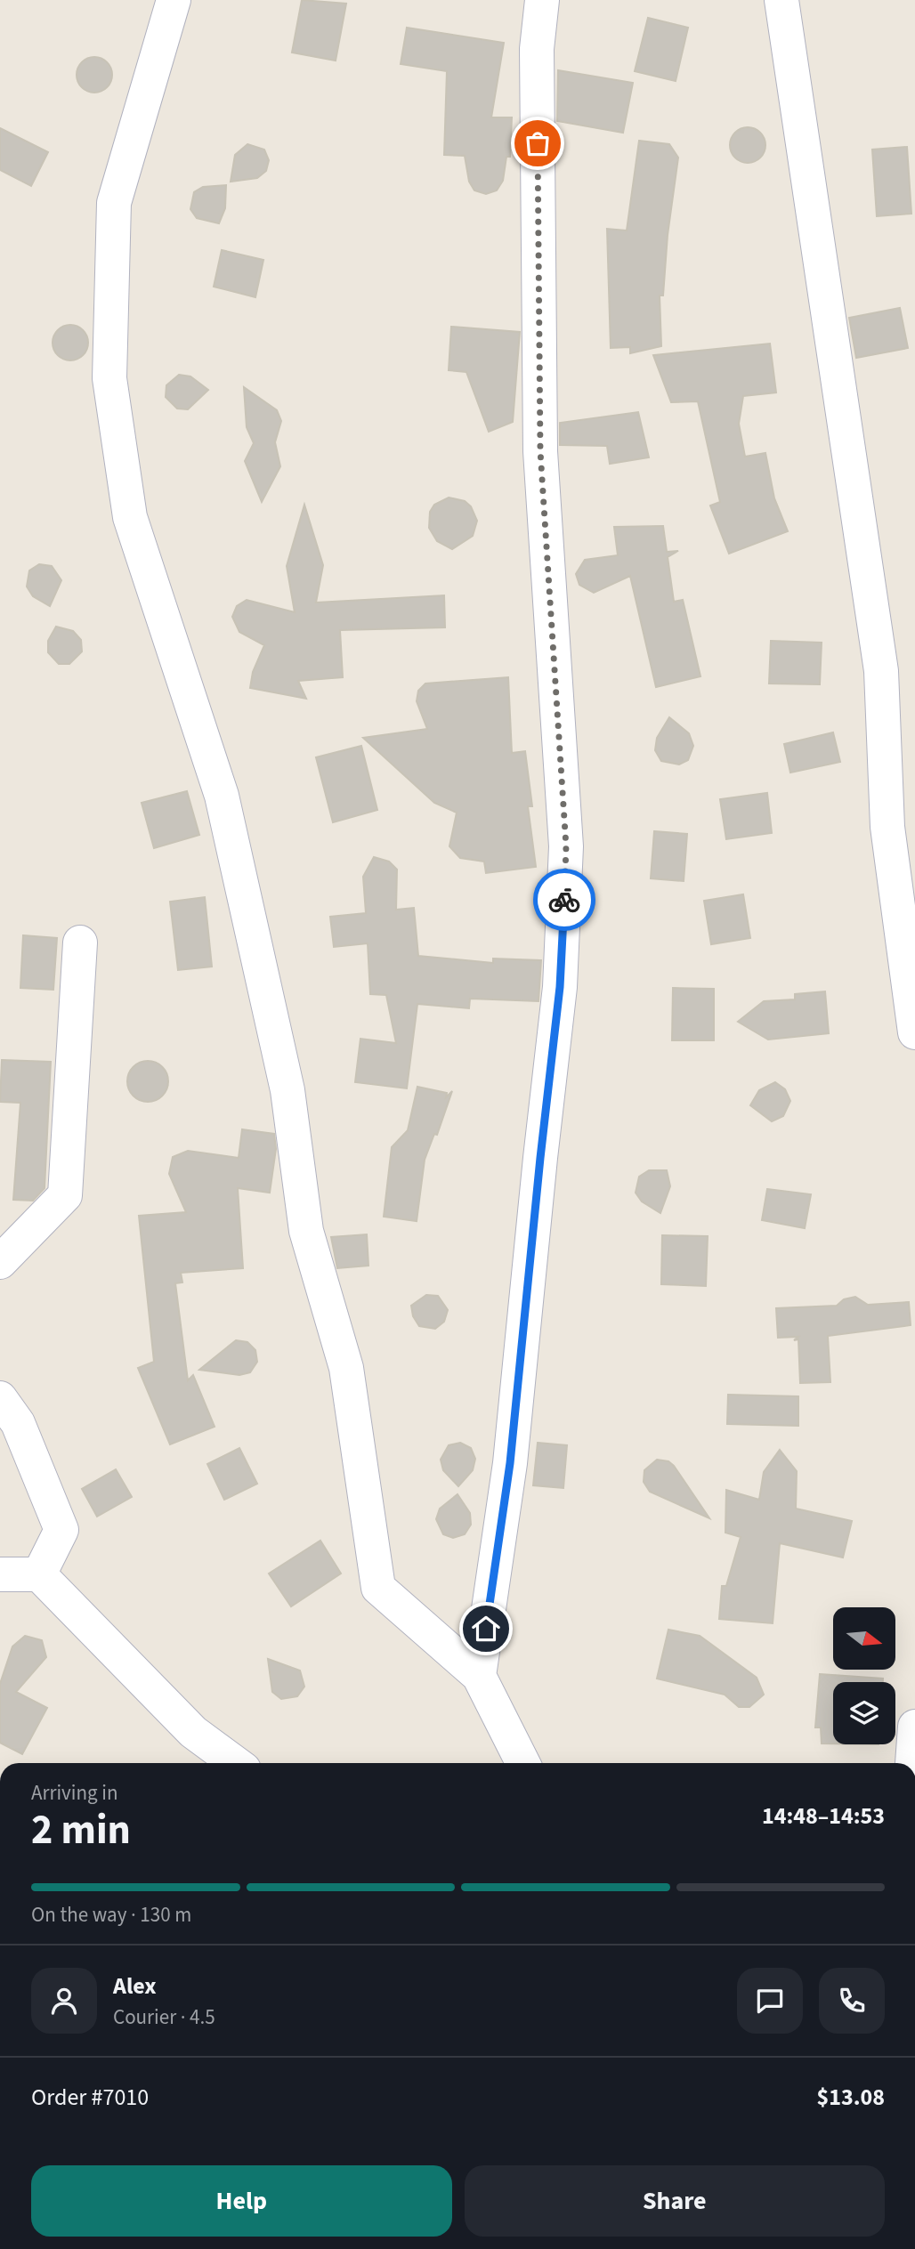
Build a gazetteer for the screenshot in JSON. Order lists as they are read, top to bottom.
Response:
{
  "north": "right",
  "page": {
    "heading": ["2 min", "Arriving in", "14:48–14:53"],
    "panel": [
      "Alex",
      "Courier · 4.5",
      "Order #7010",
      "$13.08"
    ],
    "bar": "On the way · 130 m",
    "buttons": ["Help", "Share"]
  }
}
